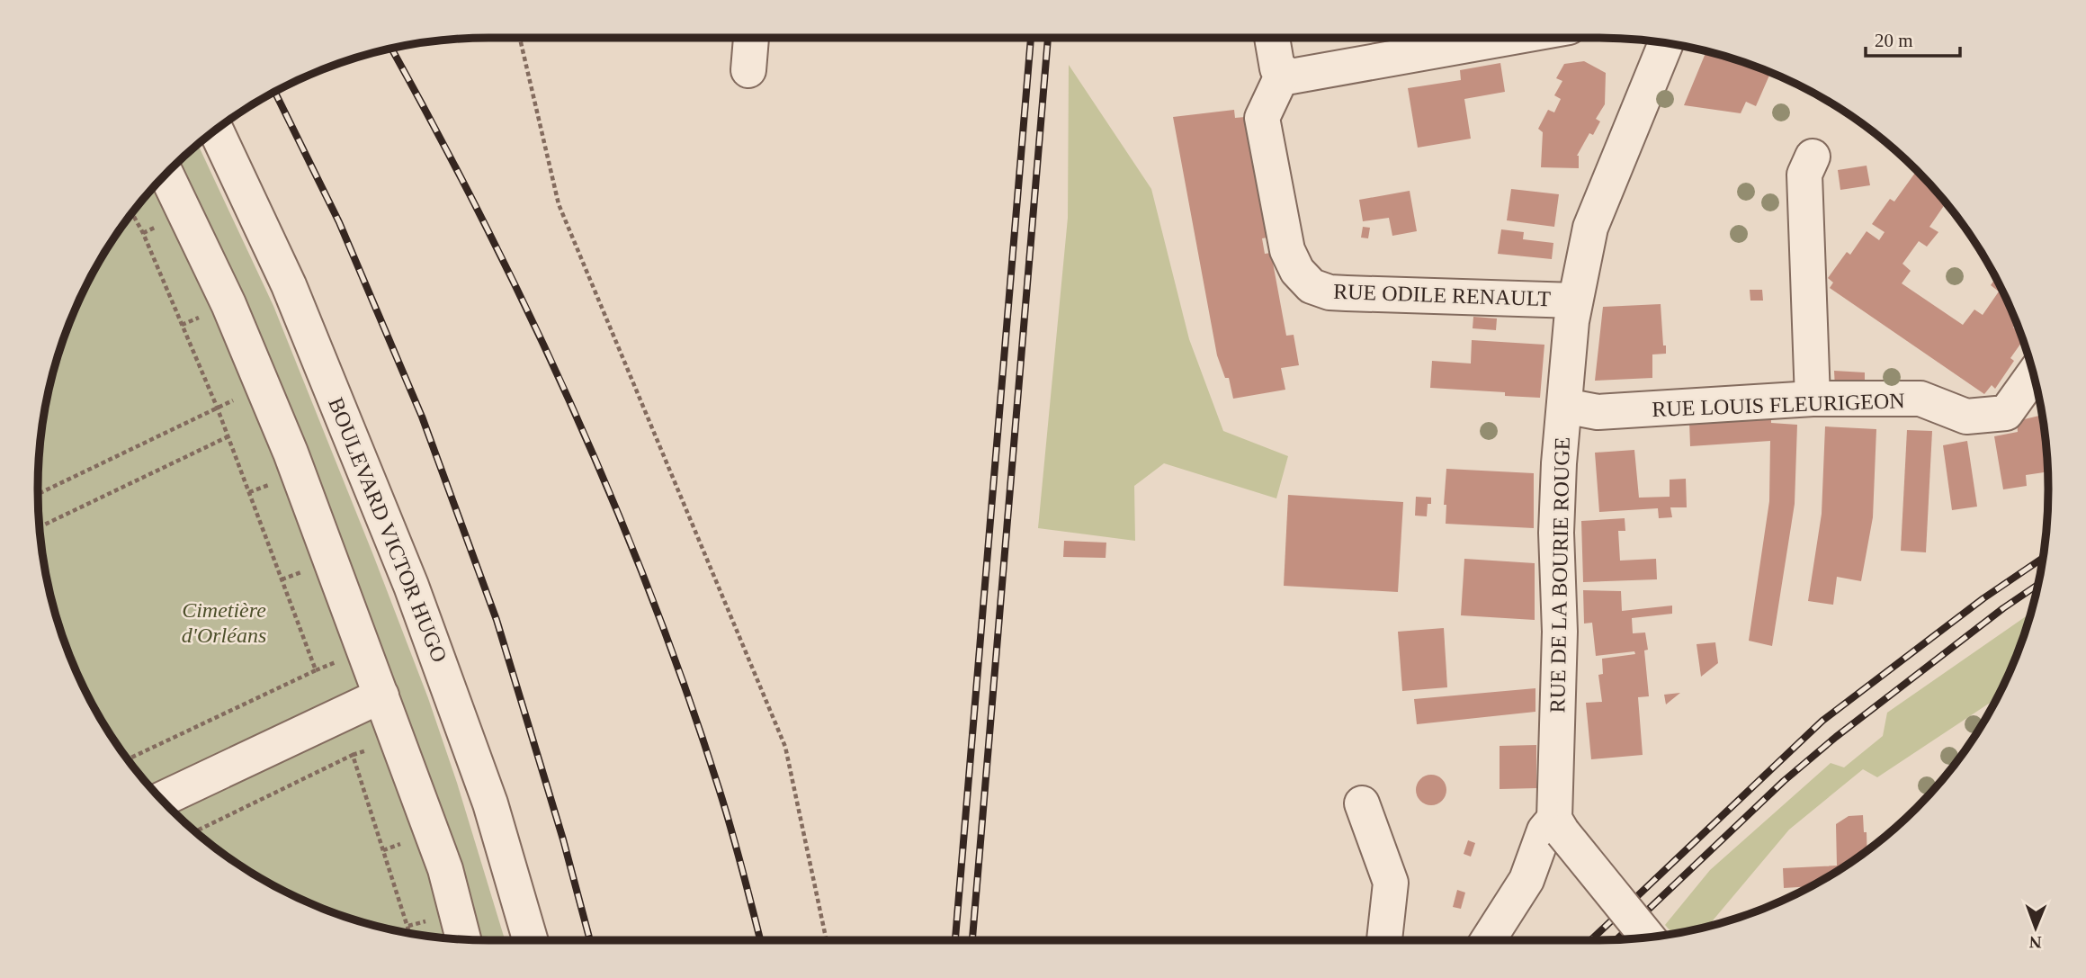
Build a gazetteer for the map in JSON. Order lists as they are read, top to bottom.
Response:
{
  "streets": {
    "street": [
      "RUE ODILE RENAULT",
      "RUE LOUIS FLEURIGEON",
      "BOULEVARD VICTOR HUGO",
      "RUE DE LA BOURIE ROUGE"
    ]
  },
  "crossings": [
    ["RUE ODILE RENAULT", "RUE DE LA BOURIE ROUGE"],
    ["RUE LOUIS FLEURIGEON", "RUE DE LA BOURIE ROUGE"]
  ],
  "parks": ["Cimetière d'Orléans"],
  "scale_bar": "20 m",
  "north": "bottom"
}
